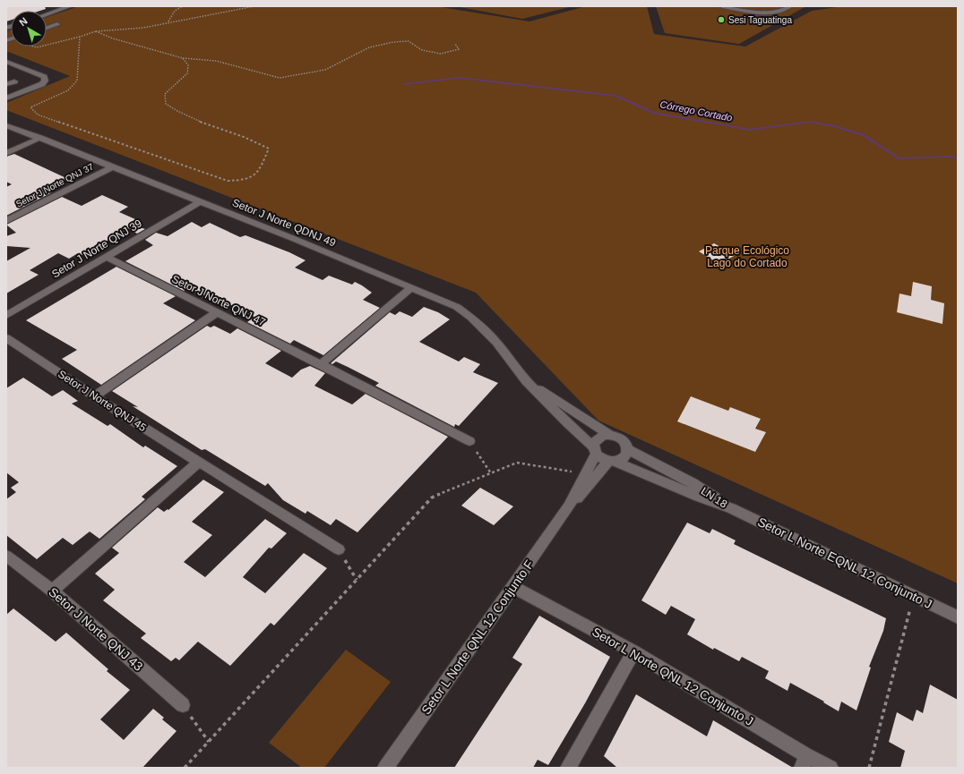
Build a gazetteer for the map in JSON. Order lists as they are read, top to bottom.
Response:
{
  "streets": {
    "street": [
      "Setor J Norte QNJ 37",
      "Setor J Norte QDNJ 49",
      "Setor J Norte QNJ 39",
      "Setor J Norte QNJ 47",
      "Setor J Norte QNJ 45",
      "LN 18",
      "Setor L Norte EQNL 12 Conjunto J",
      "Setor J Norte QNJ 43",
      "Setor L Norte QNL 12 Conjunto F",
      "Setor L Norte QNL 12 Conjunto J"
    ]
  },
  "crossings": [
    ["Setor J Norte QNJ 37", "Setor J Norte QDNJ 49"],
    ["Setor J Norte QDNJ 49", "Setor J Norte QNJ 39"],
    ["Setor J Norte QNJ 39", "Setor J Norte QNJ 47"],
    ["LN 18", "Setor L Norte EQNL 12 Conjunto J"],
    ["Setor L Norte QNL 12 Conjunto F", "Setor L Norte QNL 12 Conjunto J"]
  ],
  "water": ["Córrego Cortado"],
  "parks": ["Parque Ecológico Lago do Cortado"],
  "places": ["Sesi Taguatinga"],
  "north": "top left"
}
